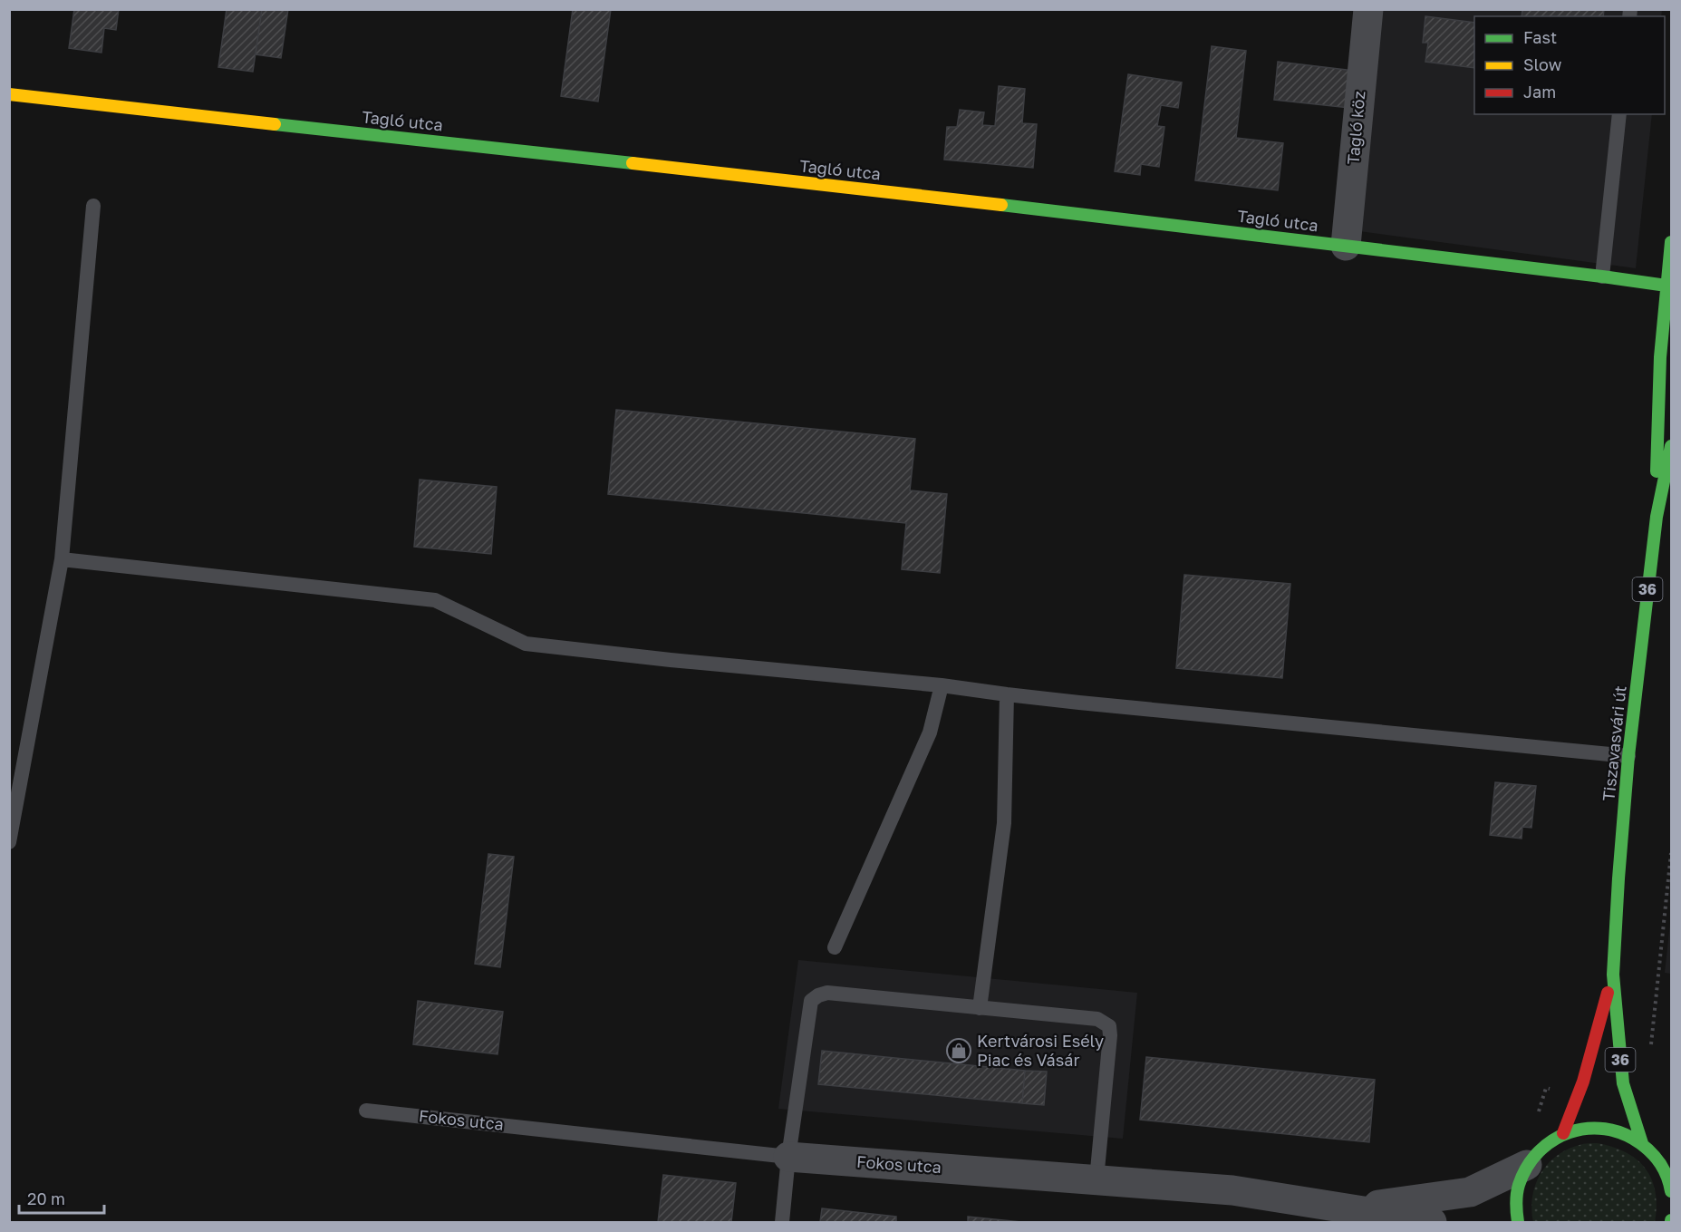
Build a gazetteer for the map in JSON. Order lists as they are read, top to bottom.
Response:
{
  "streets": {
    "street": [
      "Tagló utca",
      "Tagló köz",
      "36",
      "Tiszavasvári út",
      "Fokos utca"
    ]
  },
  "crossings": [
    ["Tagló utca", "Tagló köz"],
    ["Tagló utca", "Tiszavasvári út"],
    ["36", "Tiszavasvári út"],
    ["36", "Fokos utca"]
  ],
  "places": {
    "shop": ["Kertvárosi Esély Piac és Vásár"]
  },
  "legend": ["Fast", "Slow", "Jam"],
  "scale_bar": "20 m"
}
